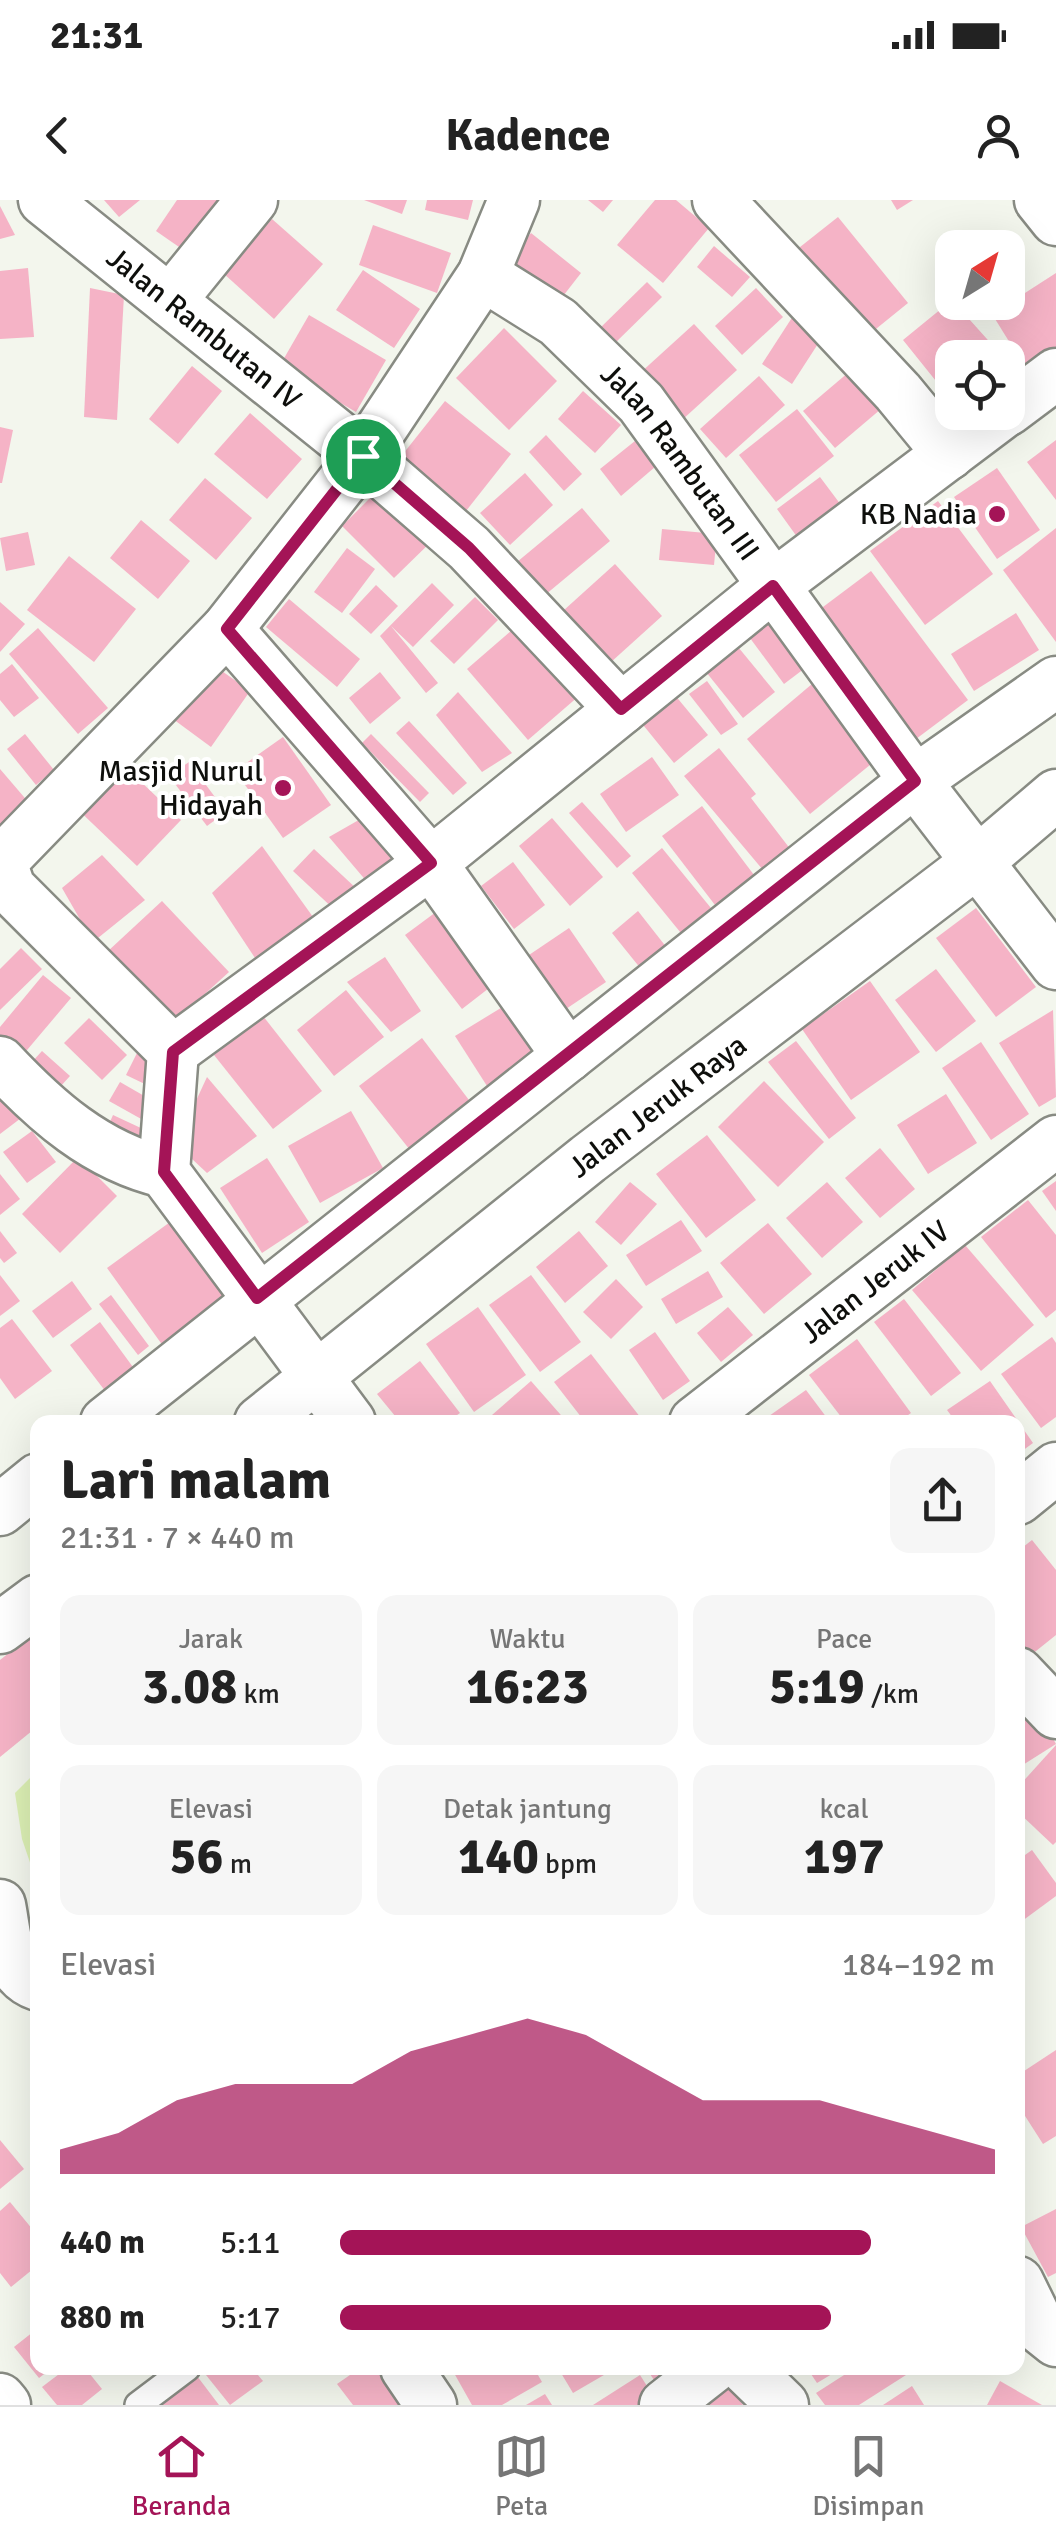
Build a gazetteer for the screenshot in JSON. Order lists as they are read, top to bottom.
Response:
{
  "streets": {
    "street": [
      "Jalan Rambutan IV",
      "Jalan Rambutan III",
      "Jalan Jeruk Raya",
      "Jalan Jeruk IV"
    ]
  },
  "crossings": [
    ["Jalan Rambutan III", "Jalan Jeruk Raya"]
  ],
  "places": ["KB Nadia", "Masjid Nurul Hidayah"],
  "north": "top right",
  "page": {
    "status": "21:31",
    "header": "Kadence",
    "heading": ["Lari malam", "21:31 · 7 × 440 m"],
    "stats": [
      ["Jarak", "3.08 km"],
      ["Waktu", "16:23"],
      ["Pace", "5:19 /km"],
      ["Elevasi", "56 m"],
      ["Detak jantung", "140 bpm"],
      ["kcal", "197"]
    ],
    "chart": ["Elevasi", "184–192 m"],
    "list": [
      {
        "name": "440 m",
        "note": "5:11"
      },
      {
        "name": "880 m",
        "note": "5:17"
      }
    ],
    "tabs": ["Beranda", "Peta", "Disimpan"]
  }
}
